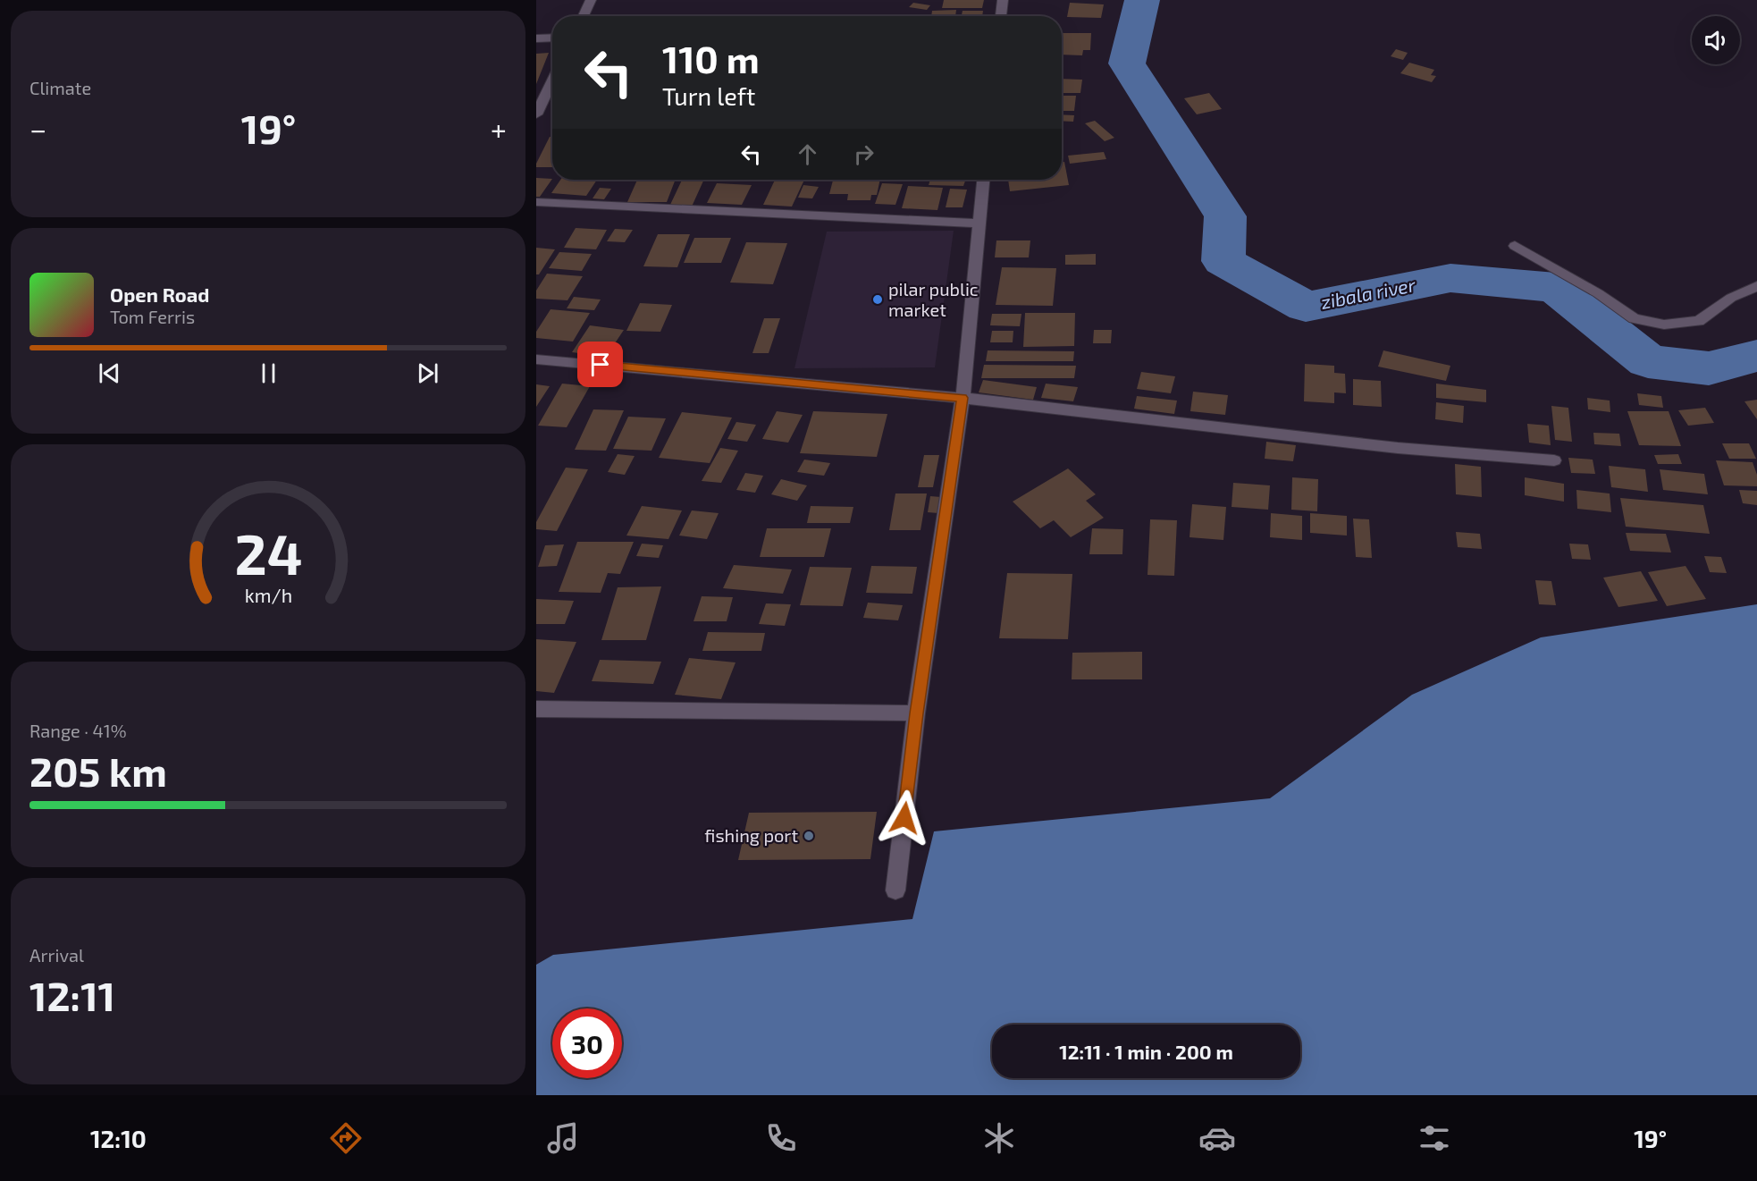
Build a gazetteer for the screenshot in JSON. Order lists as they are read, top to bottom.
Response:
{
  "water": ["zibala river"],
  "places": ["pilar public market", "fishing port"],
  "page": {
    "tile": [
      "Climate",
      ["Range · 41%", "205 km"],
      ["Arrival", "12:11"]
    ],
    "turn": ["110 m", "Turn left"],
    "heat": ["−", "19°", "+"],
    "song": ["Open Road", "Tom Ferris"],
    "limit": "30",
    "trip": "12:11 · 1 min · 200 m",
    "tabs": ["12:10", "19°"],
    "gauge": ["24", "km/h"]
  }
}
